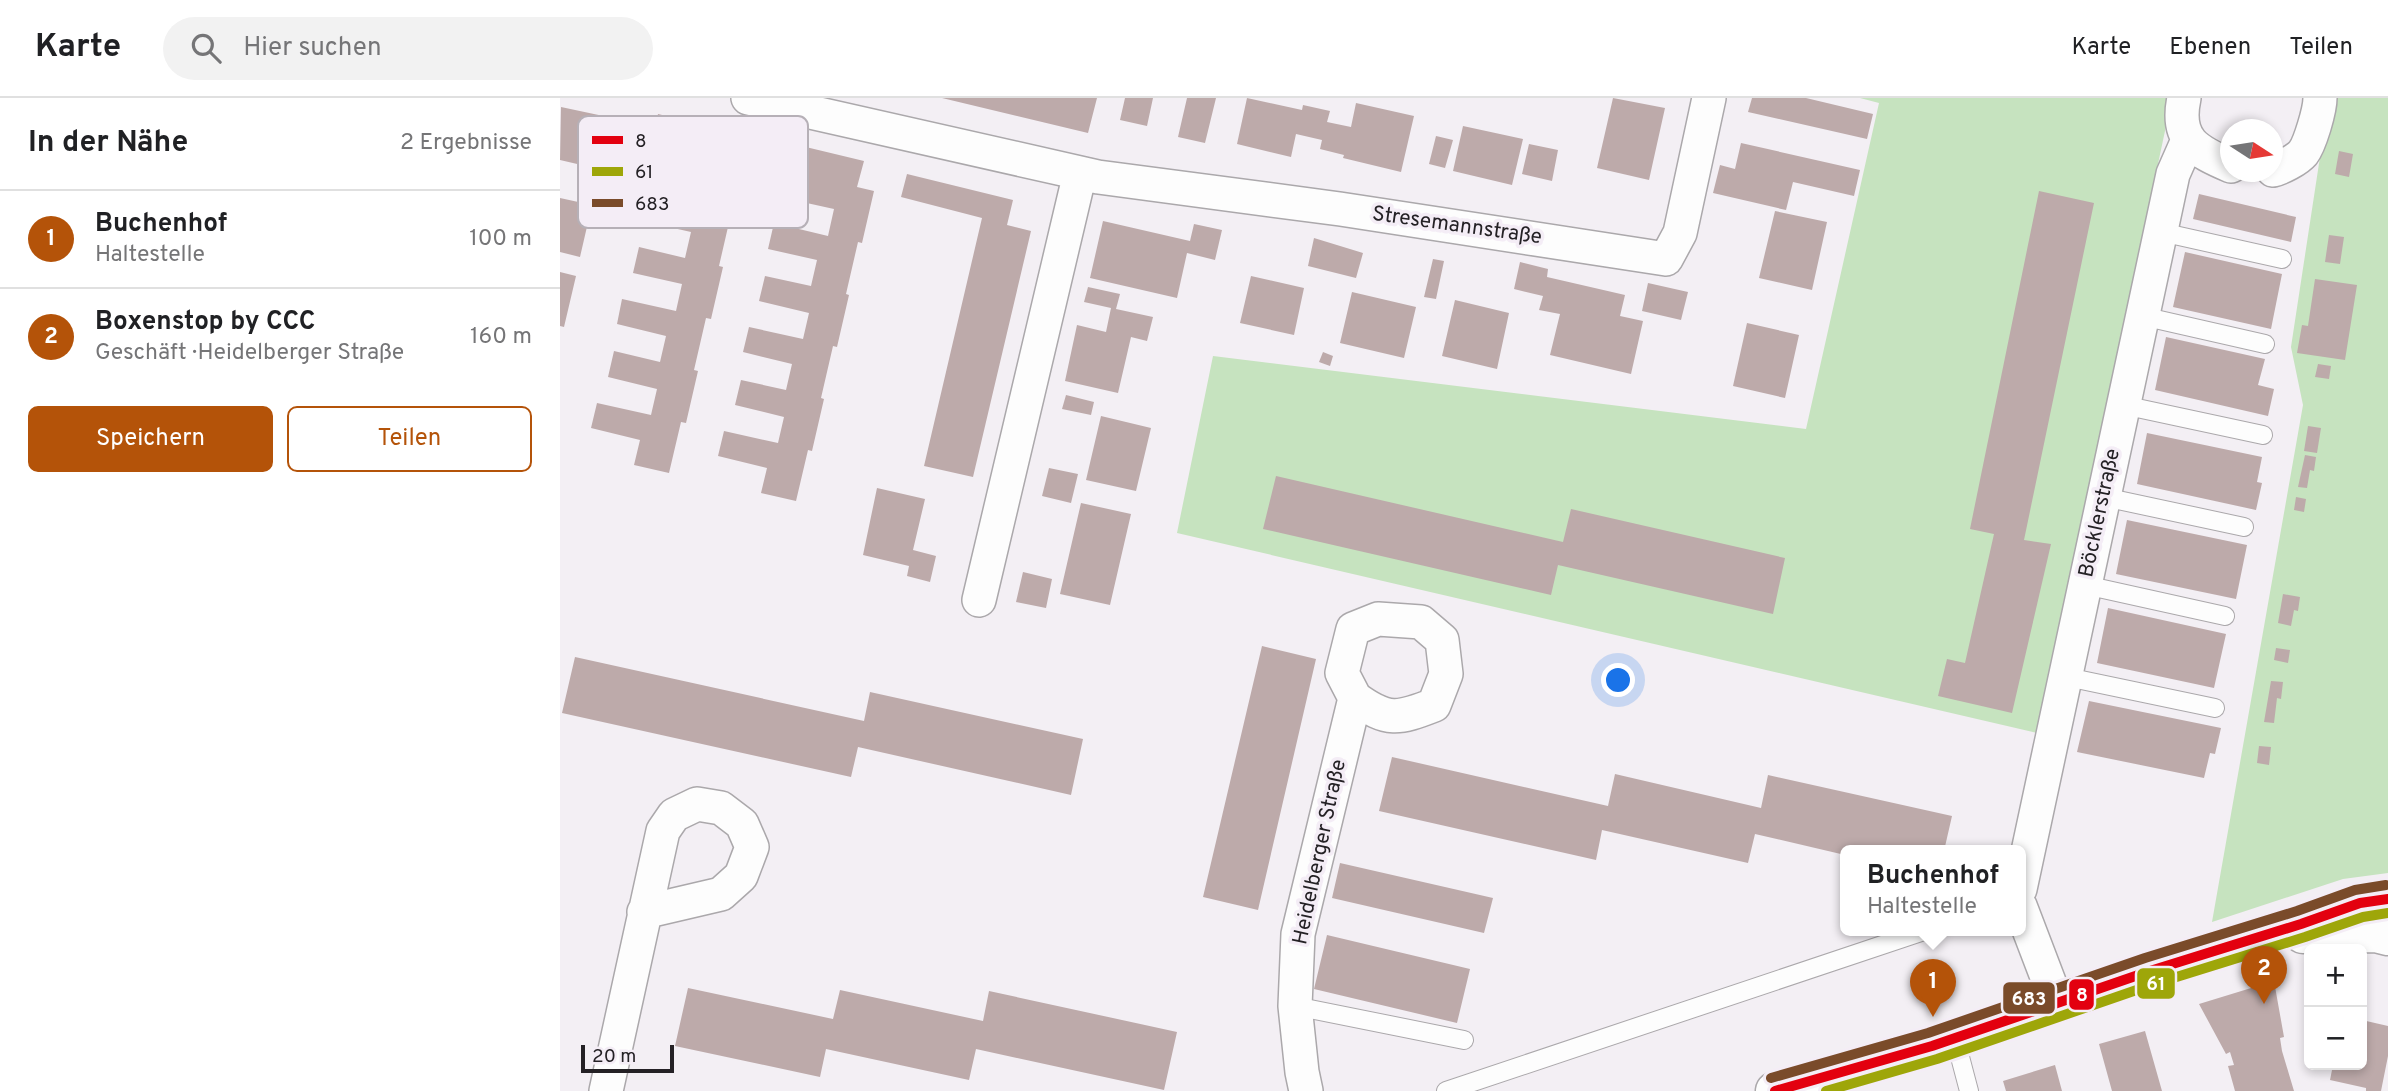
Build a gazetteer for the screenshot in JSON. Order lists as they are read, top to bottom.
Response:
{
  "streets": {
    "street": ["Stresemannstraße", "Böcklerstraße", "Heidelberger Straße"]
  },
  "lines": ["transit line 683", "transit line 8", "transit line 61"],
  "legend": ["8", "61", "683"],
  "scale_bar": "20 m",
  "north": "right",
  "page": {
    "header": "Karte",
    "search": "Hier suchen",
    "nav": ["Karte", "Ebenen", "Teilen"],
    "heading": ["In der Nähe", "2 Ergebnisse"],
    "list": [
      {
        "mark": "1",
        "name": "Buchenhof",
        "note": "Haltestelle",
        "value": "100 m"
      },
      {
        "mark": "2",
        "name": "Boxenstop by CCC",
        "note": "Geschäft · Heidelberger Straße",
        "value": "160 m"
      }
    ],
    "buttons": ["Speichern", "Teilen"],
    "popup": ["Buchenhof", "Haltestelle"],
    "map_buttons": ["+", "−"],
    "pins": ["2", "1"],
    "scale": "20 m"
  }
}
